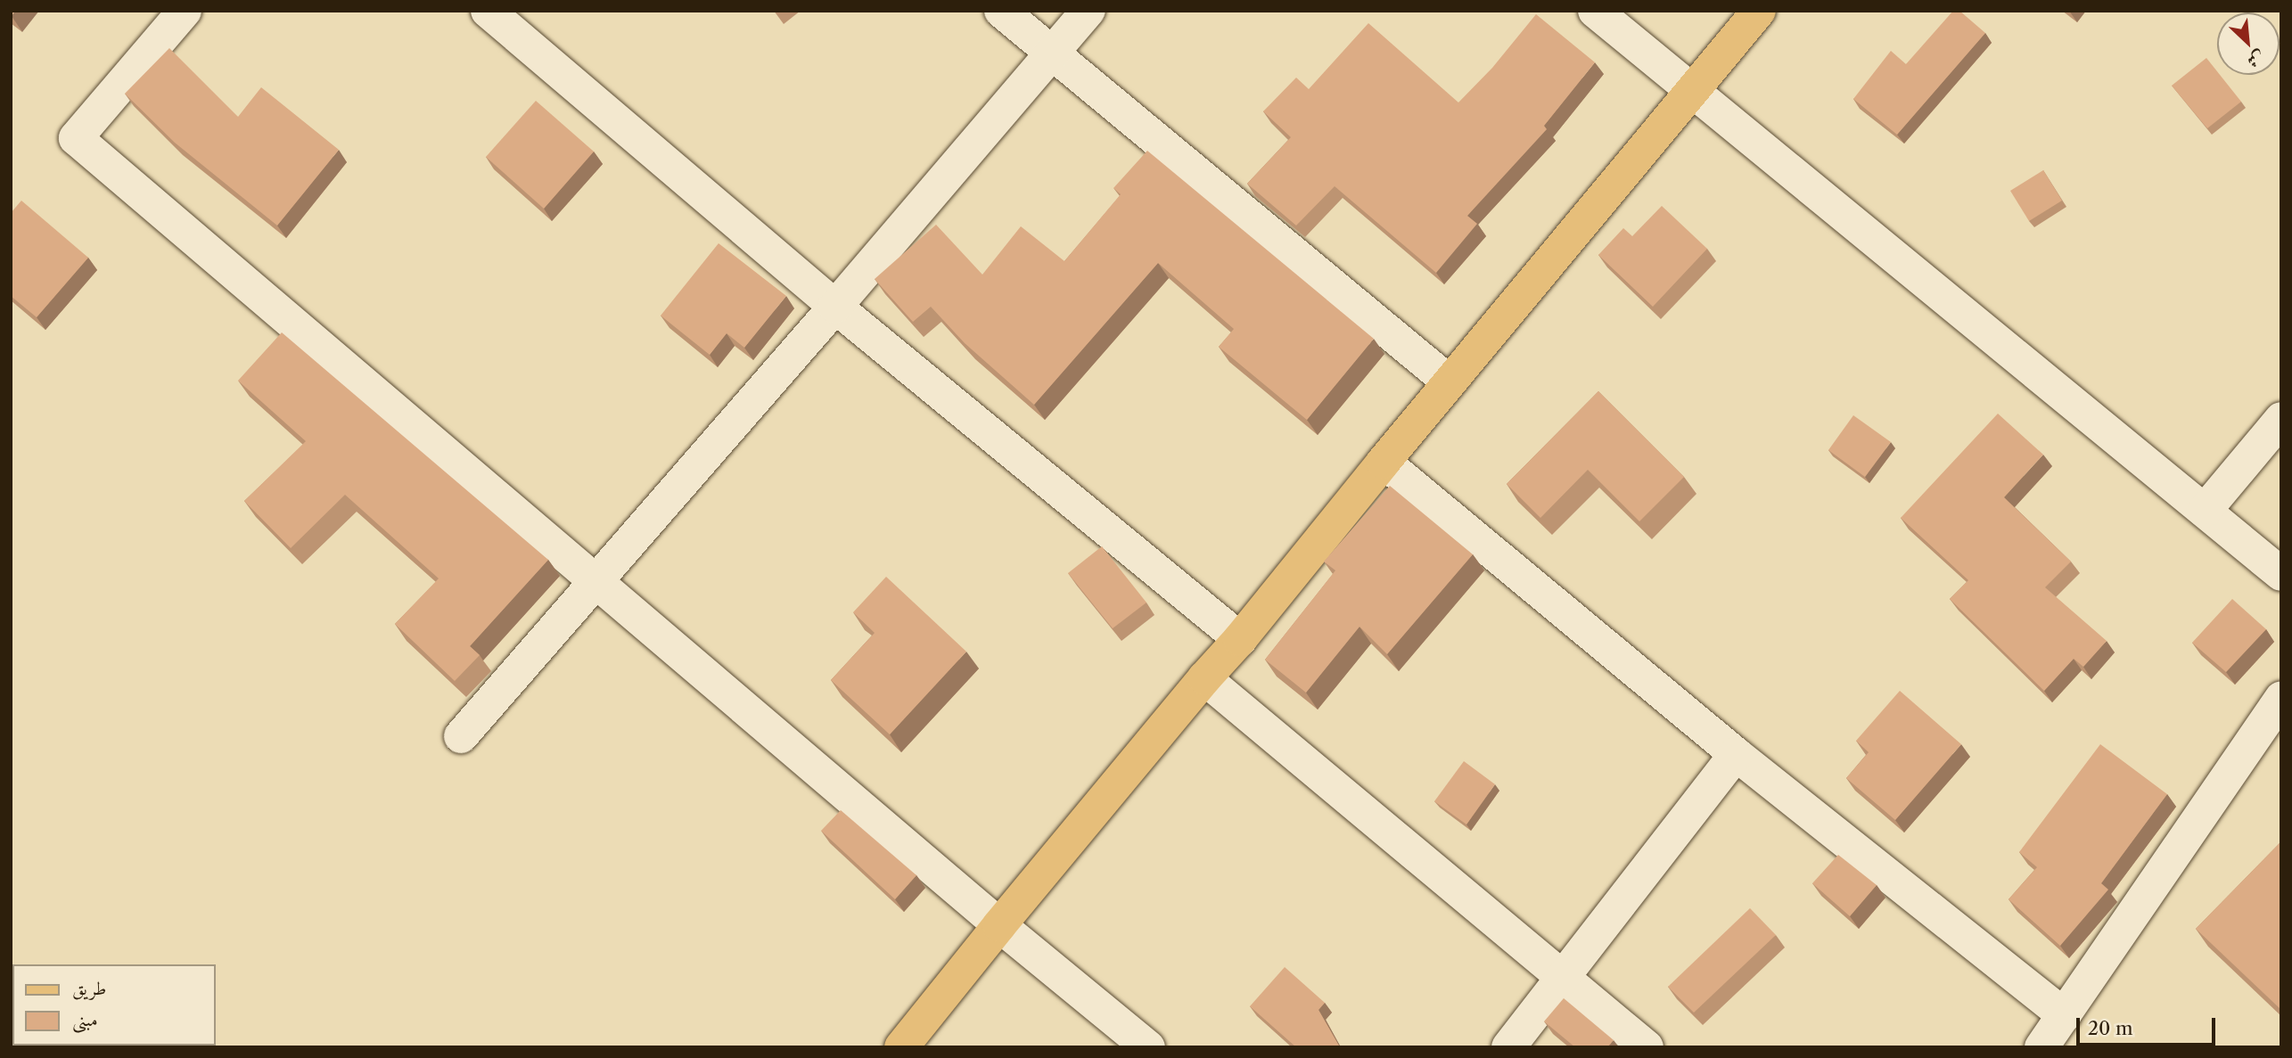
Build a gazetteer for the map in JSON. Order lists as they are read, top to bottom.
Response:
{
  "legend": ["طريق", "مبنى"],
  "scale_bar": "20 m",
  "north": "bottom right"
}
